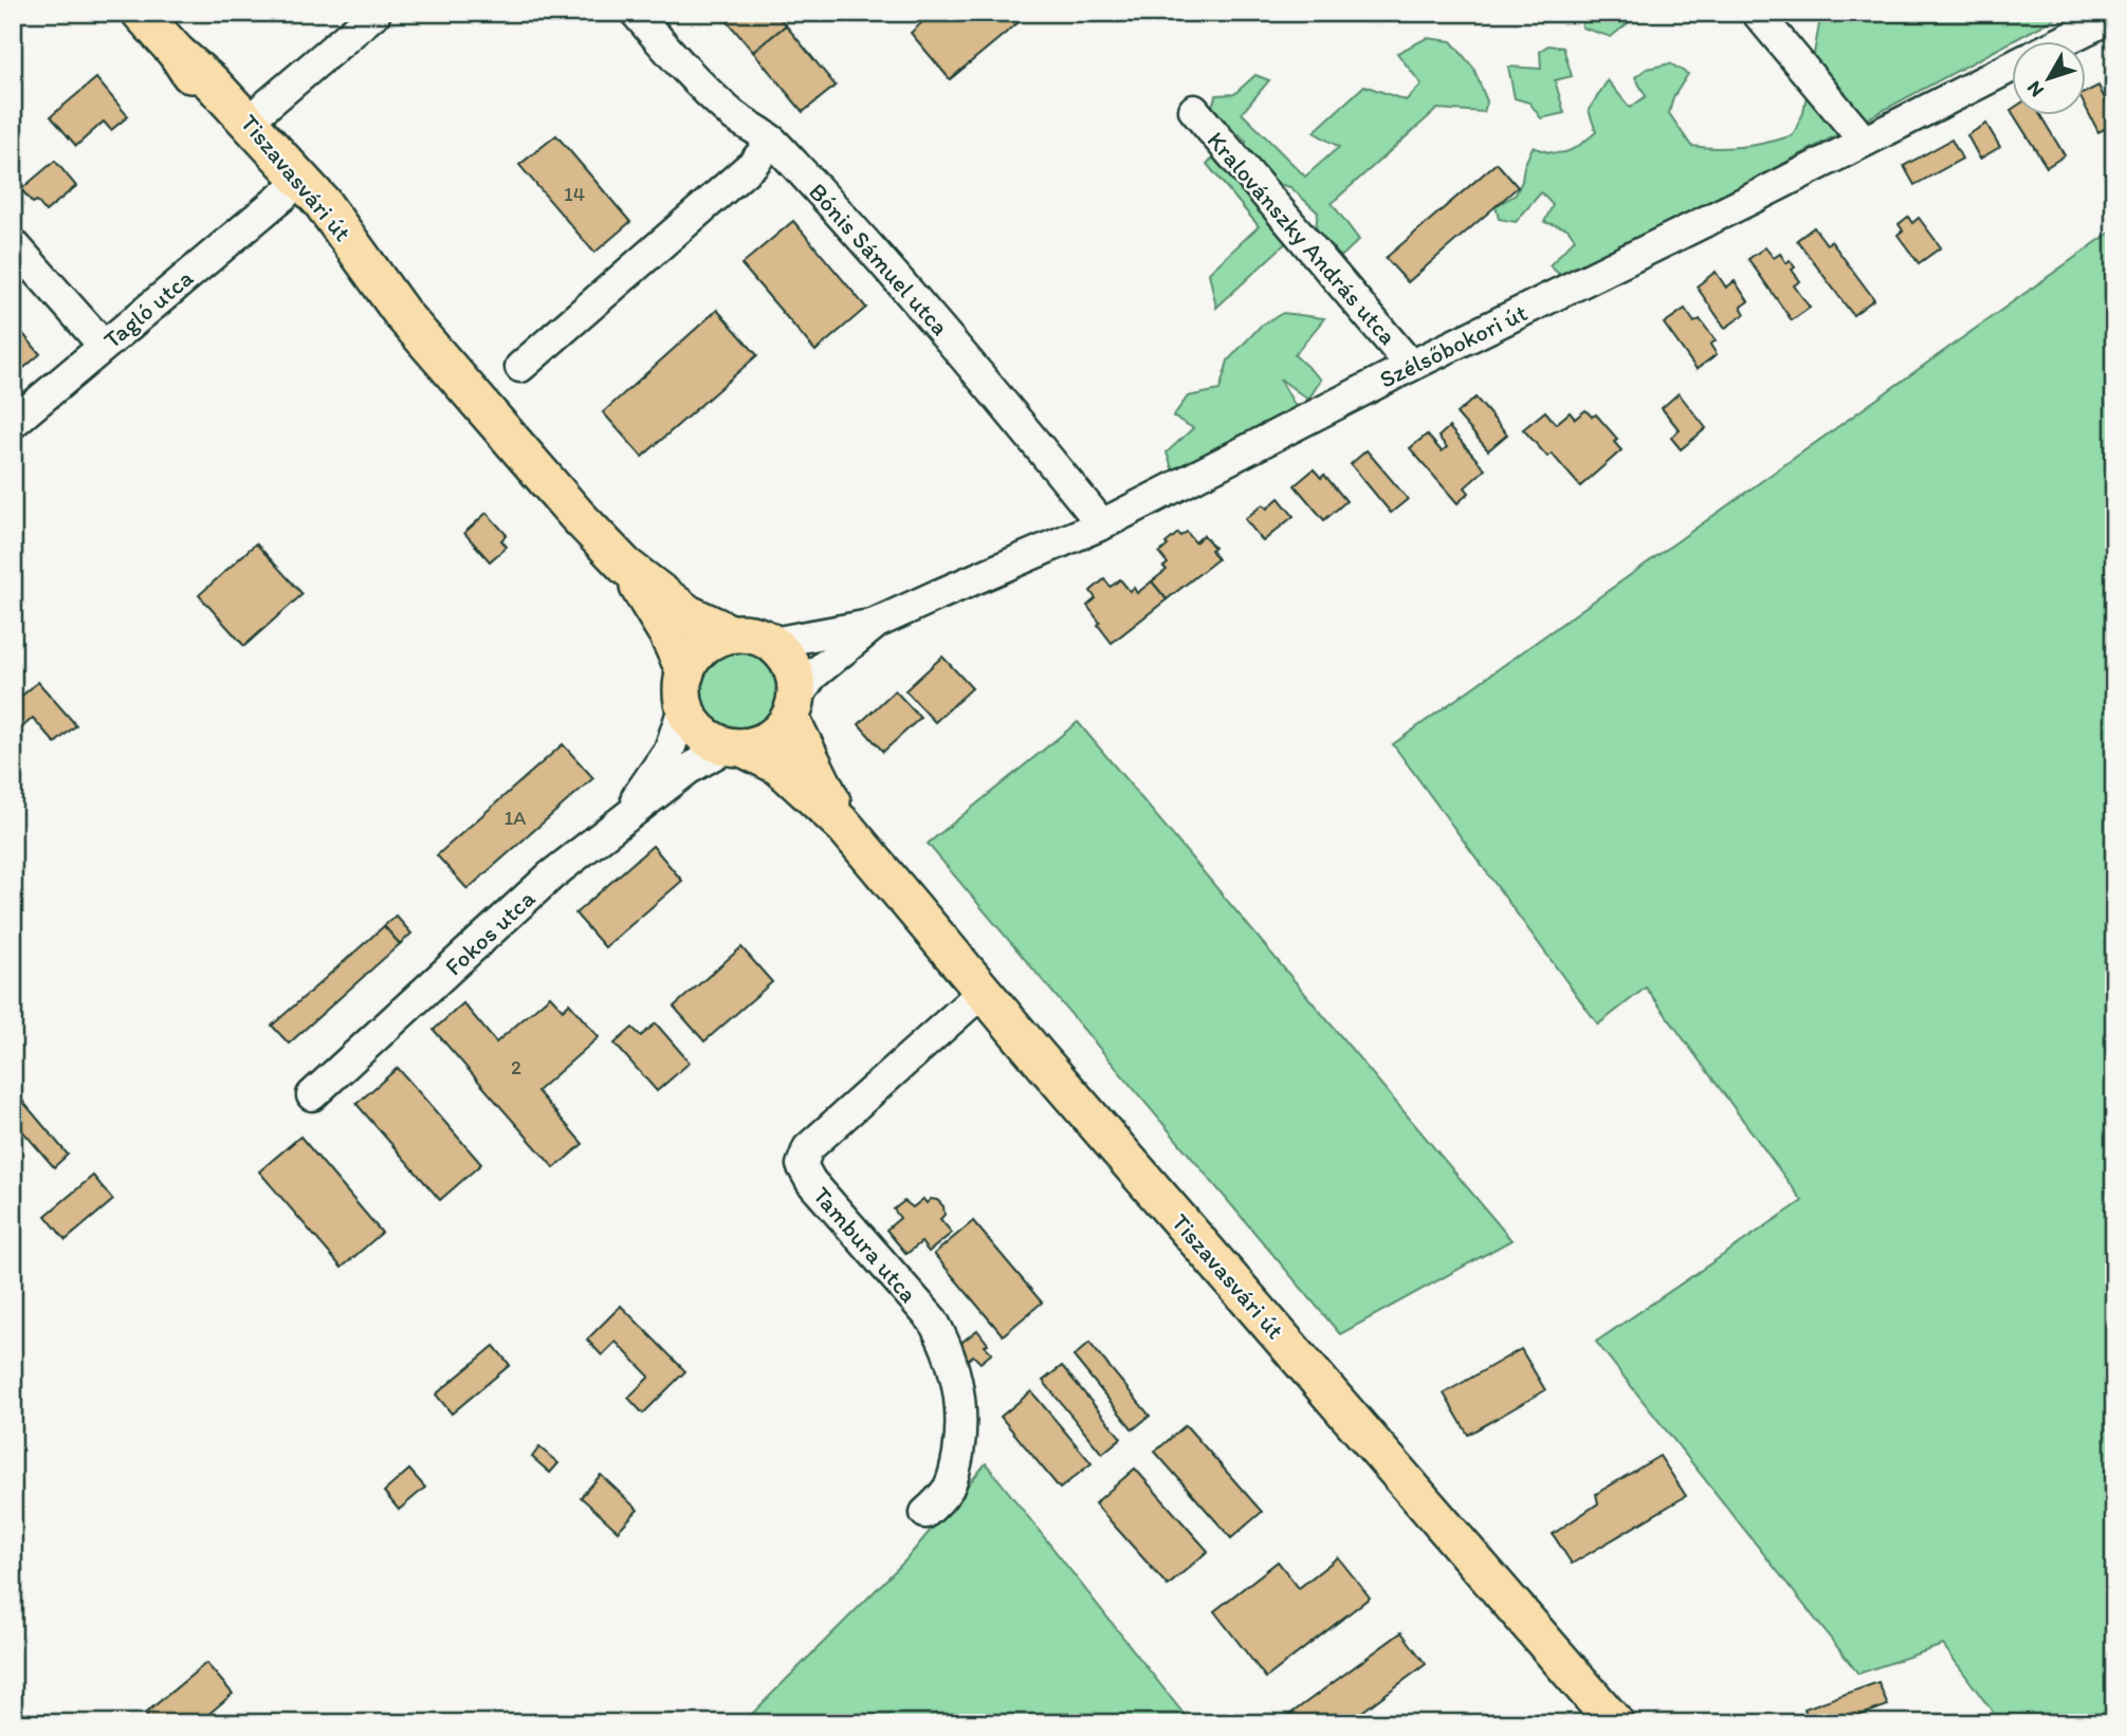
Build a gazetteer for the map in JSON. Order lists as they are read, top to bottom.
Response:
{
  "streets": {
    "main road": ["Tiszavasvári út"],
    "street": [
      "Kralovánszky András utca",
      "Bónis Sámuel utca",
      "Tagló utca",
      "Szélsőbokori út",
      "Fokos utca",
      "Tambura utca"
    ]
  },
  "crossings": [
    ["Tiszavasvári út", "Tagló utca"],
    ["Tiszavasvári út", "Tambura utca"],
    ["Kralovánszky András utca", "Szélsőbokori út"],
    ["Bónis Sámuel utca", "Szélsőbokori út"]
  ],
  "house_numbers": ["14", "1A", "2"],
  "north": "bottom left"
}
